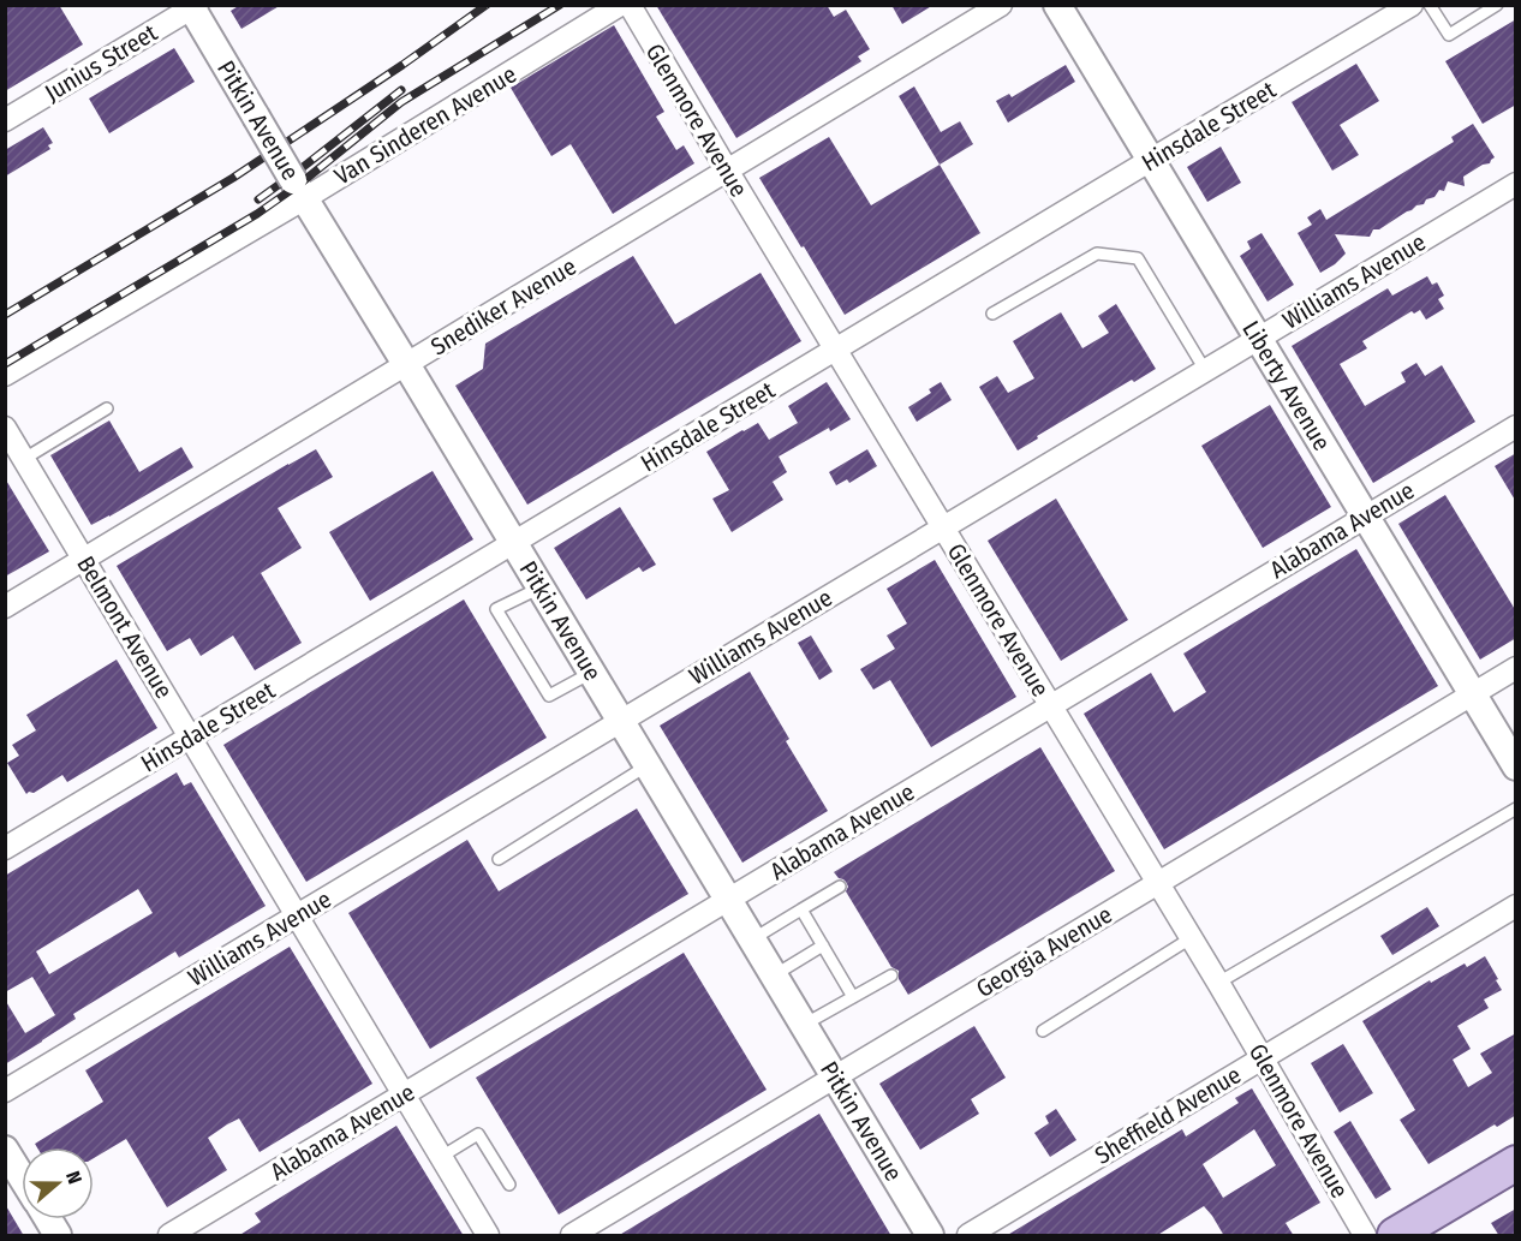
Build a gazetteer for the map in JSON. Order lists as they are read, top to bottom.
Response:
{
  "streets": {
    "street": [
      "Junius Street",
      "Pitkin Avenue",
      "Glenmore Avenue",
      "Van Sinderen Avenue",
      "Hinsdale Street",
      "Williams Avenue",
      "Snediker Avenue",
      "Liberty Avenue",
      "Alabama Avenue",
      "Belmont Avenue",
      "Georgia Avenue",
      "Sheffield Avenue"
    ]
  },
  "crossings": [
    ["Junius Street", "Pitkin Avenue"],
    ["Pitkin Avenue", "Van Sinderen Avenue"],
    ["Pitkin Avenue", "Hinsdale Street"],
    ["Pitkin Avenue", "Williams Avenue"],
    ["Pitkin Avenue", "Snediker Avenue"],
    ["Pitkin Avenue", "Alabama Avenue"],
    ["Pitkin Avenue", "Georgia Avenue"],
    ["Glenmore Avenue", "Hinsdale Street"],
    ["Glenmore Avenue", "Williams Avenue"],
    ["Glenmore Avenue", "Snediker Avenue"],
    ["Glenmore Avenue", "Alabama Avenue"],
    ["Glenmore Avenue", "Georgia Avenue"],
    ["Glenmore Avenue", "Sheffield Avenue"],
    ["Hinsdale Street", "Liberty Avenue"],
    ["Hinsdale Street", "Belmont Avenue"],
    ["Williams Avenue", "Liberty Avenue"],
    ["Williams Avenue", "Belmont Avenue"],
    ["Snediker Avenue", "Belmont Avenue"],
    ["Liberty Avenue", "Alabama Avenue"],
    ["Liberty Avenue", "Georgia Avenue"],
    ["Alabama Avenue", "Belmont Avenue"]
  ],
  "north": "right"
}
